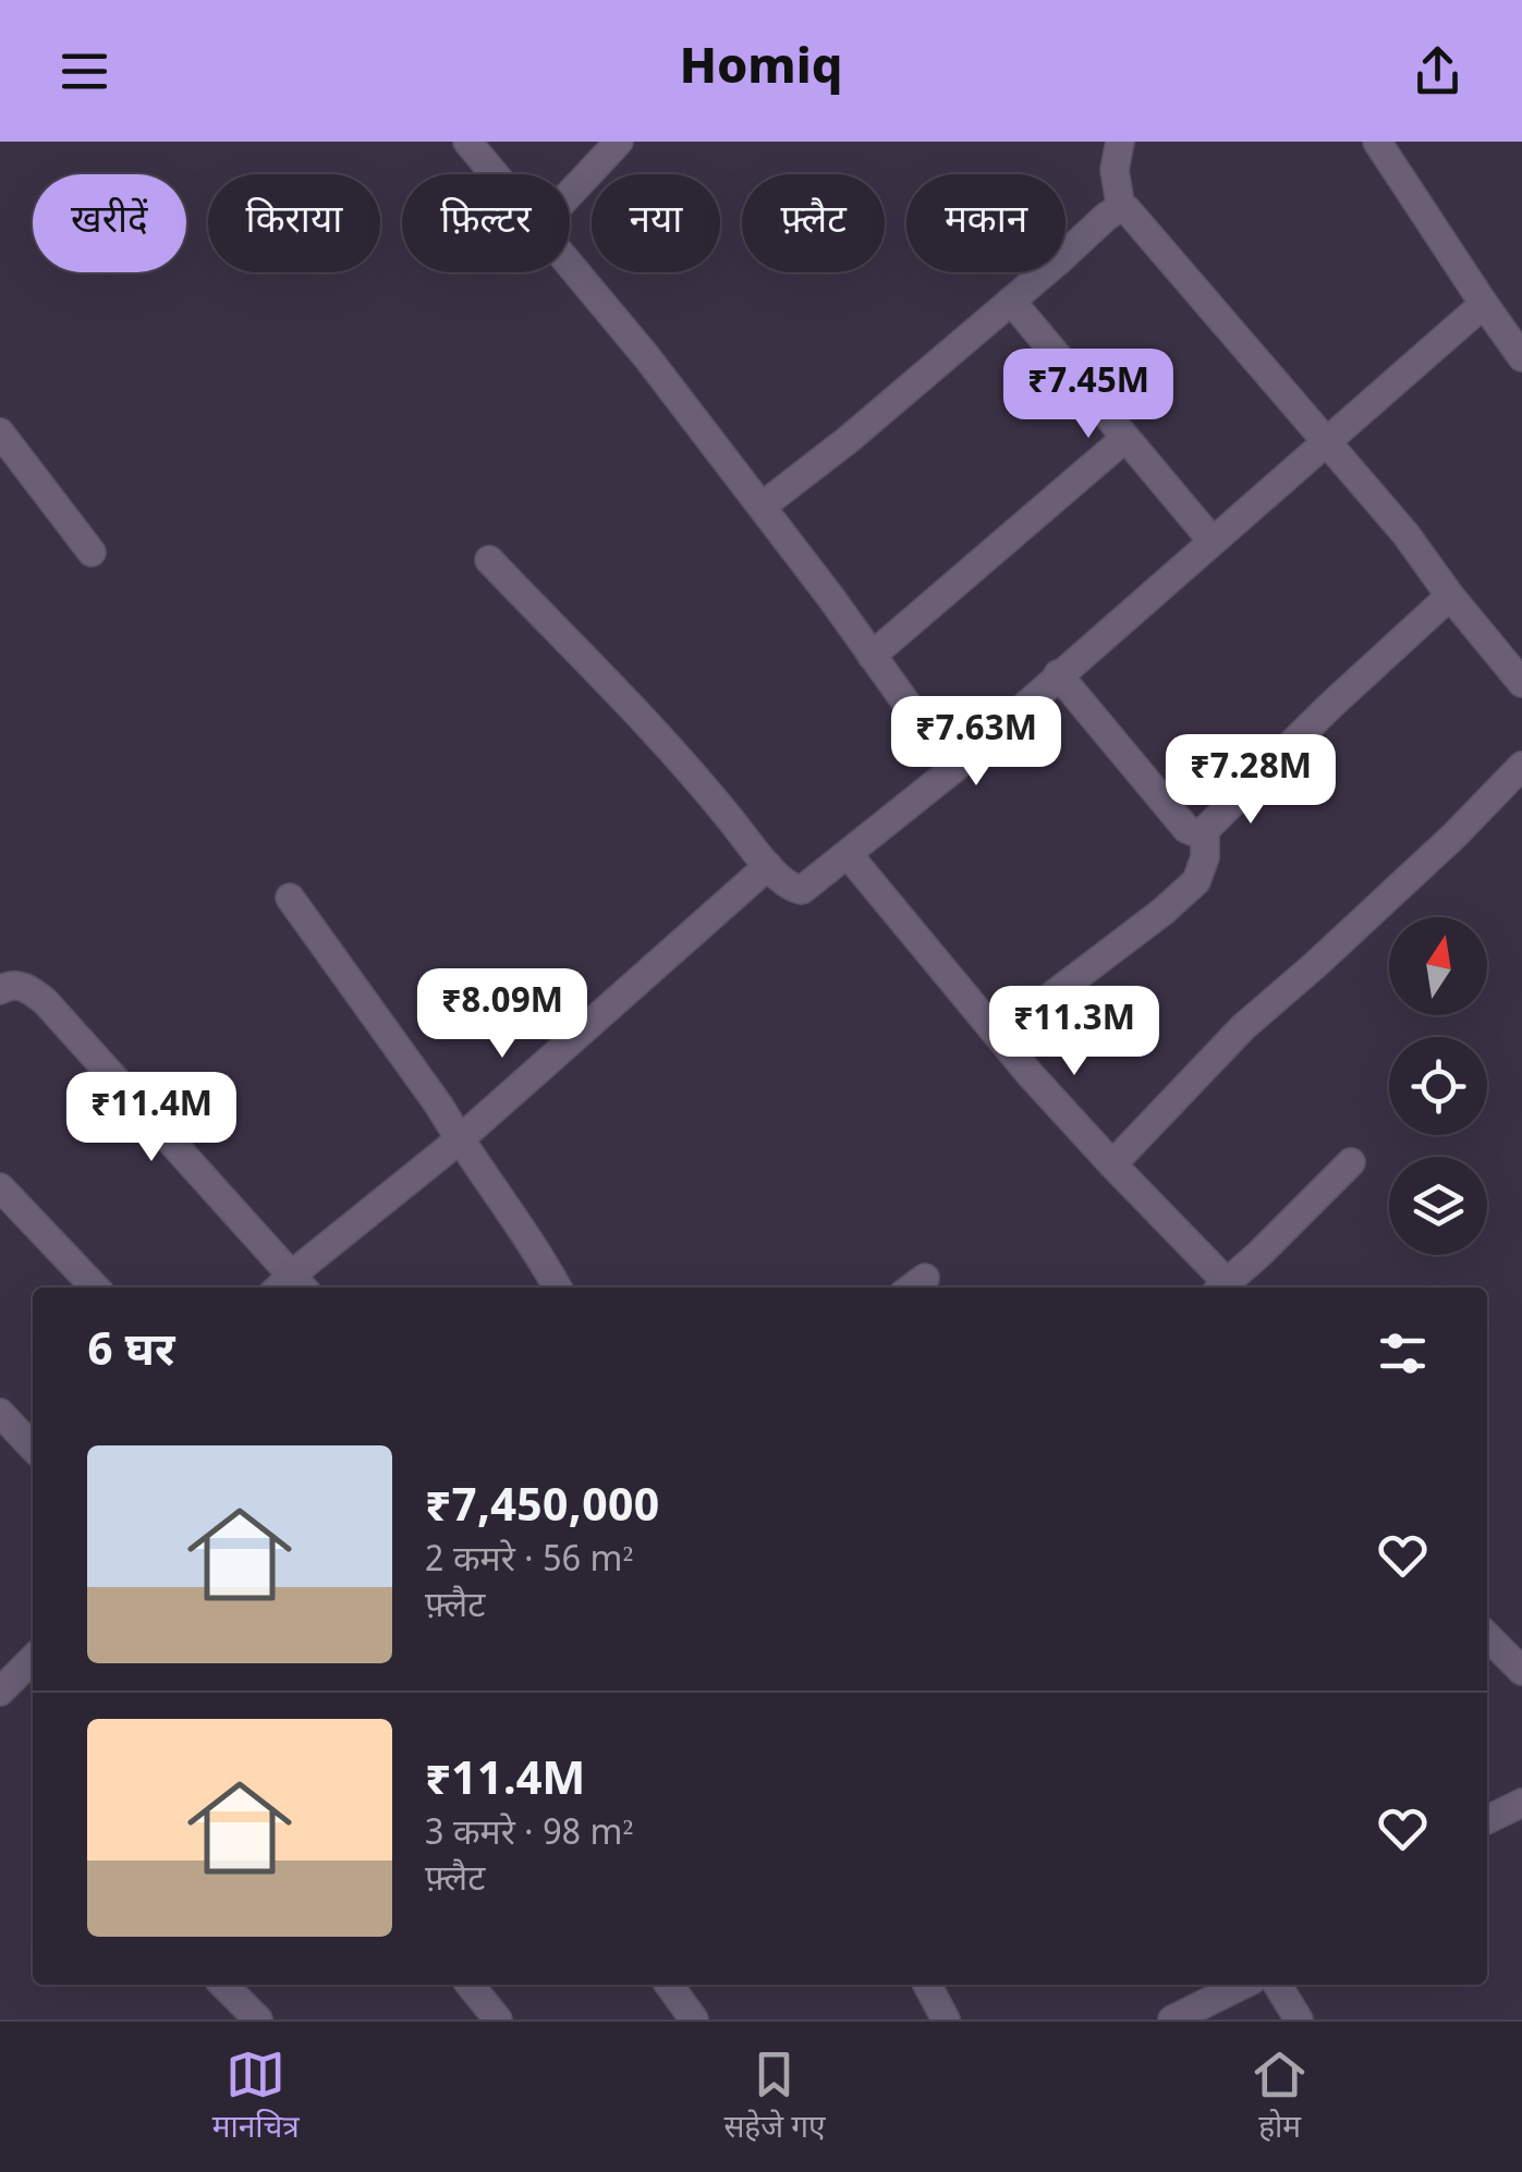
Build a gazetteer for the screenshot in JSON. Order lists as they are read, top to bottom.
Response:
{
  "north": "top",
  "page": {
    "header": "Homiq",
    "chip": [
      "खरीदें",
      "किराया",
      "फ़िल्टर",
      "नया",
      "फ़्लैट",
      "मकान"
    ],
    "price": [
      "₹7.45M",
      "₹7.63M",
      "₹7.28M",
      "₹8.09M",
      "₹11.3M",
      "₹11.4M"
    ],
    "heading": "6 घर",
    "list": [
      {
        "name": "₹7,450,000",
        "note": "2 कमरे · 56 m² · फ़्लैट"
      },
      {
        "name": "₹11.4M",
        "note": "3 कमरे · 98 m² · फ़्लैट"
      }
    ],
    "tabs": ["मानचित्र", "सहेजे गए", "होम"]
  }
}
